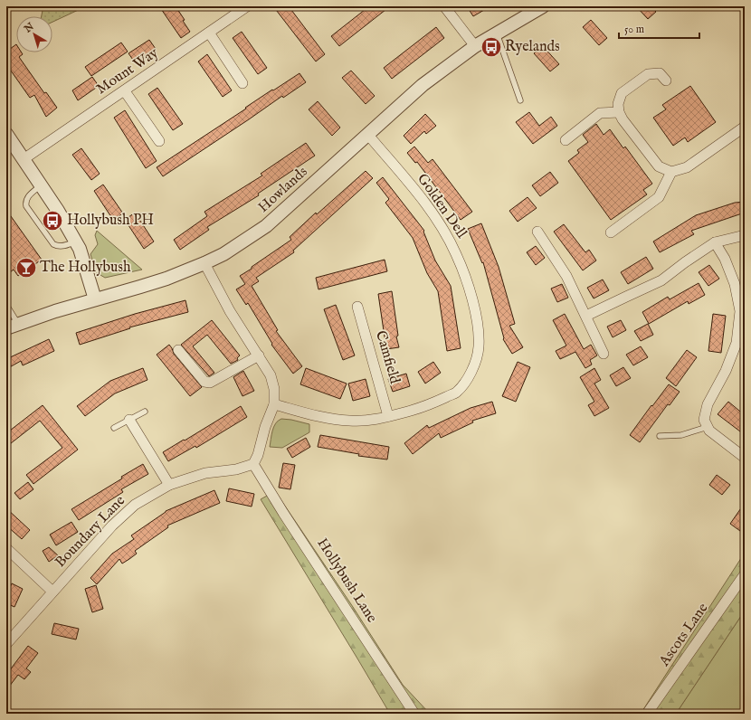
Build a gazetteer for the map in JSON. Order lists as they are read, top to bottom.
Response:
{
  "streets": {
    "street": [
      "Mount Way",
      "Howlands",
      "Golden Dell",
      "Camfield",
      "Boundary Lane",
      "Hollybush Lane",
      "Ascots Lane"
    ]
  },
  "crossings": [
    ["Howlands", "Golden Dell"],
    ["Golden Dell", "Camfield"],
    ["Boundary Lane", "Hollybush Lane"]
  ],
  "places": {
    "bus stop": ["Ryelands", "Hollybush PH"],
    "bar": ["The Hollybush"]
  },
  "scale_bar": "50 m",
  "north": "top left"
}
